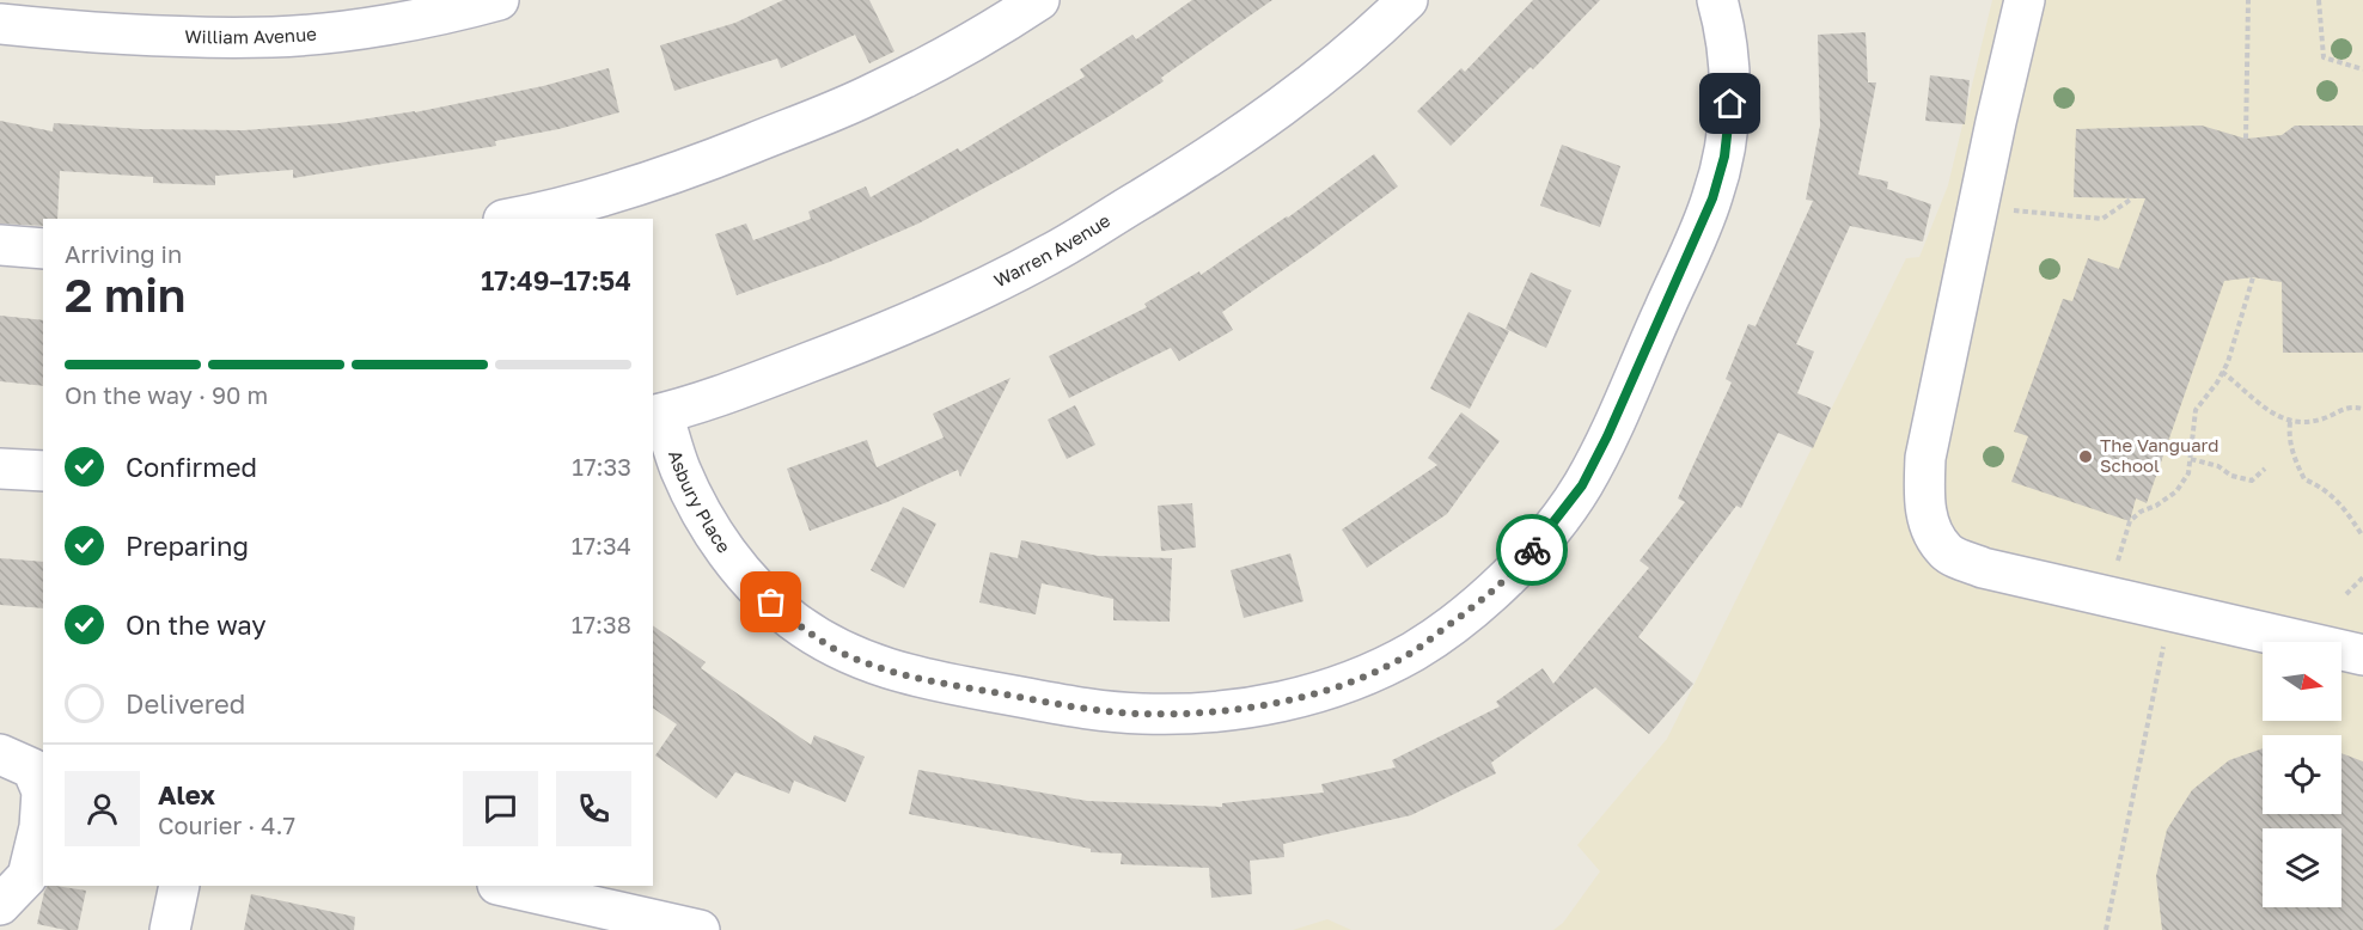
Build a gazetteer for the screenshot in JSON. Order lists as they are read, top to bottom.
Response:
{
  "streets": {
    "street": ["William Avenue", "Warren Avenue", "Asbury Place"]
  },
  "crossings": [
    ["Warren Avenue", "Asbury Place"]
  ],
  "places": ["The Vanguard School"],
  "north": "right",
  "page": {
    "heading": ["2 min", "Arriving in", "17:49–17:54"],
    "panel": ["Alex", "Courier · 4.7"],
    "bar": "On the way · 90 m",
    "list": [
      ["Confirmed", "17:33"],
      ["Preparing", "17:34"],
      ["On the way", "17:38"],
      "Delivered"
    ]
  }
}
